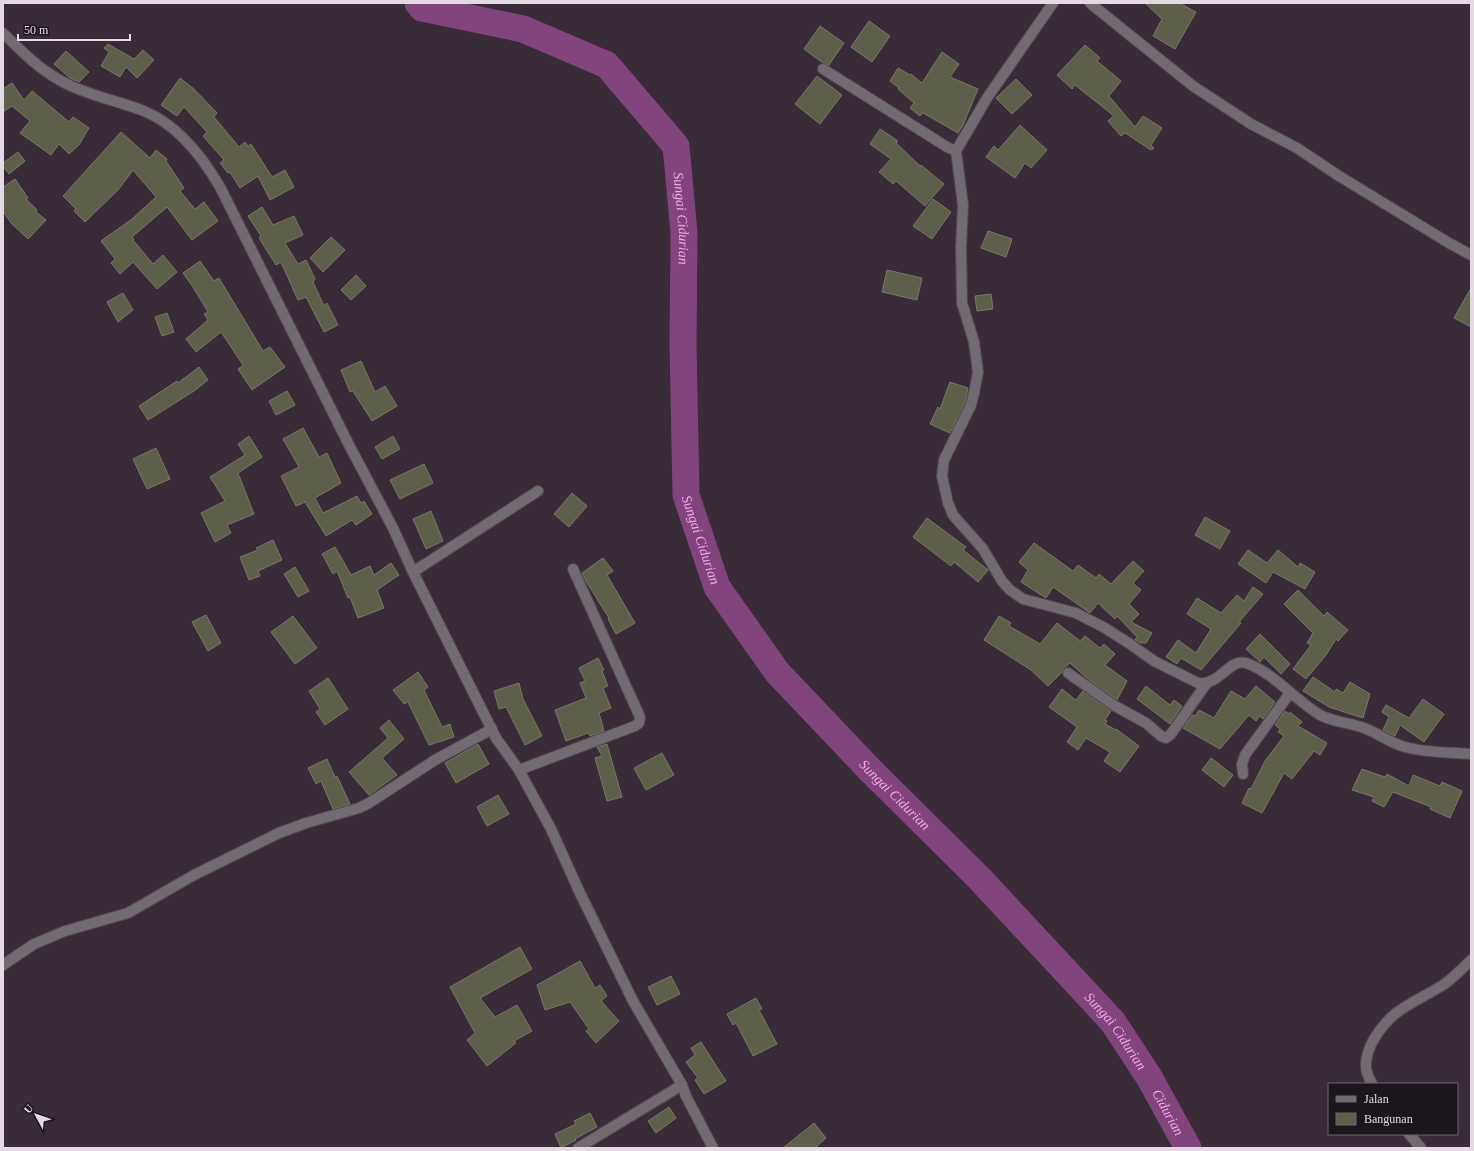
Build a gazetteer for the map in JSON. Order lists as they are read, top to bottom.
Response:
{
  "water": ["Sungai Cidurian", "Cidurian"],
  "legend": ["Jalan", "Bangunan"],
  "scale_bar": "50 m",
  "north": "top left"
}
